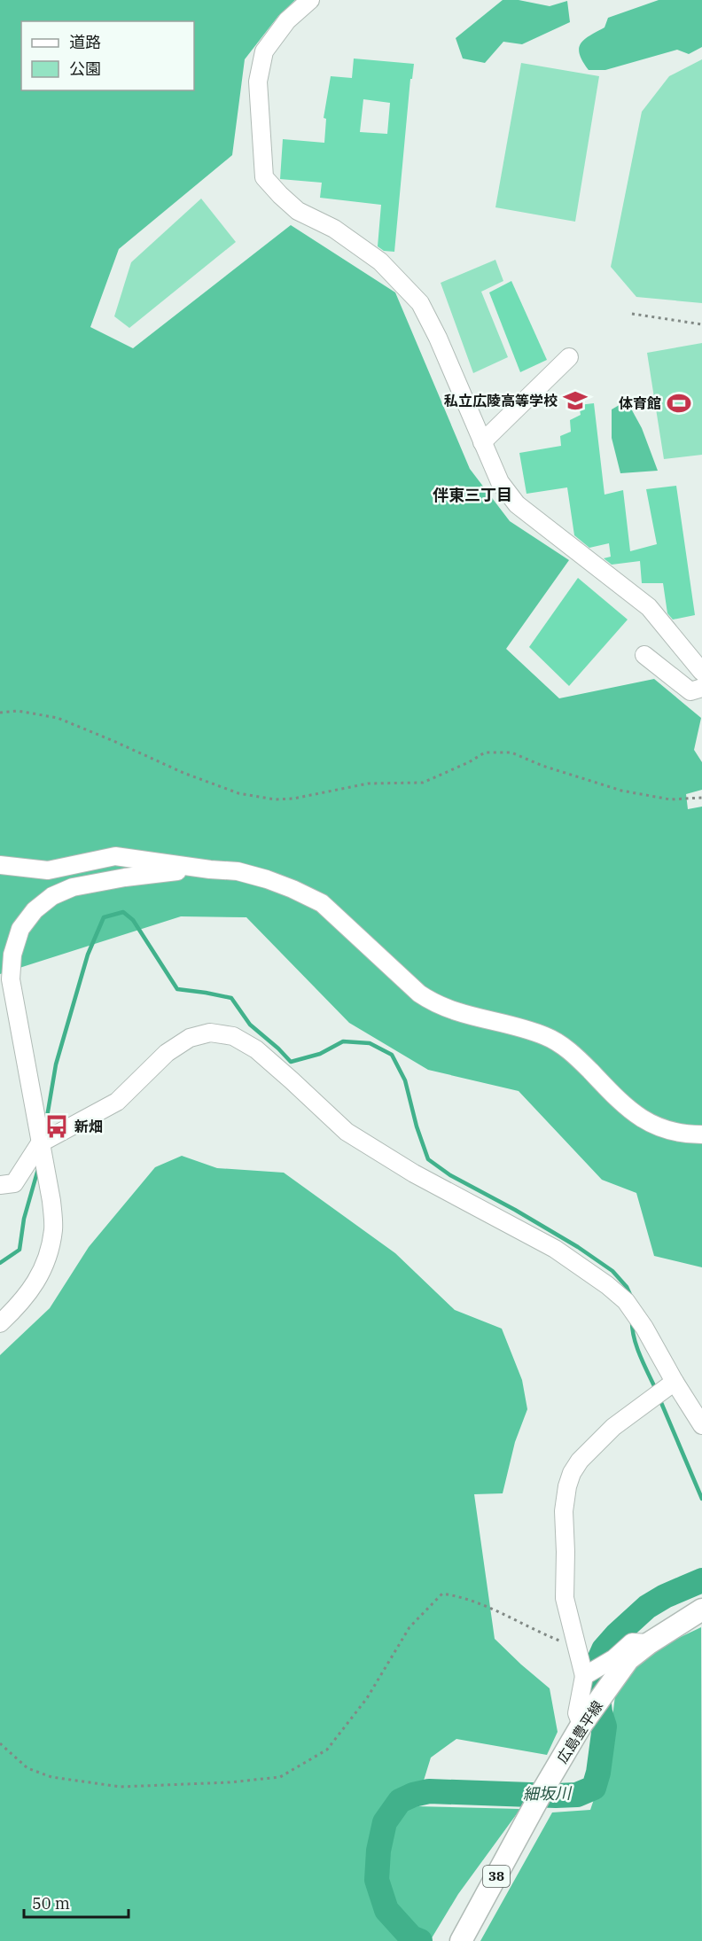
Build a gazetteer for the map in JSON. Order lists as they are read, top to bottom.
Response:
{
  "streets": {
    "main road": ["広島豊平線", "38"]
  },
  "districts": ["伴東三丁目"],
  "water": ["細坂川"],
  "places": {
    "school or university": ["私立広陵高等学校"],
    "sports": ["体育館"],
    "bus stop": ["新畑"]
  },
  "legend": ["道路", "公園"],
  "scale_bar": "50 m"
}
